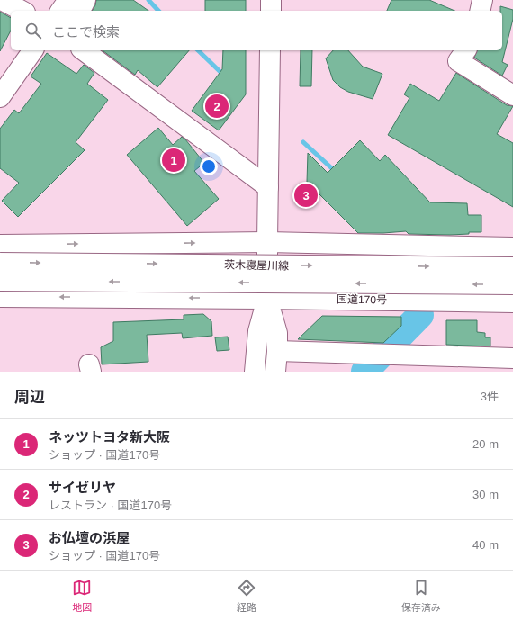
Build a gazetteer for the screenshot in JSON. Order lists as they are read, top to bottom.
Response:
{
  "streets": {
    "main road": ["茨木寝屋川線", "国道170号"]
  },
  "page": {
    "search": "ここで検索",
    "pins": ["2", "1", "3"],
    "heading": ["周辺", "3件"],
    "list": [
      {
        "mark": "1",
        "name": "ネッツトヨタ新大阪",
        "note": "ショップ · 国道170号",
        "value": "20 m"
      },
      {
        "mark": "2",
        "name": "サイゼリヤ",
        "note": "レストラン · 国道170号",
        "value": "30 m"
      },
      {
        "mark": "3",
        "name": "お仏壇の浜屋",
        "note": "ショップ · 国道170号",
        "value": "40 m"
      }
    ],
    "nav": ["地図", "経路", "保存済み"]
  }
}
